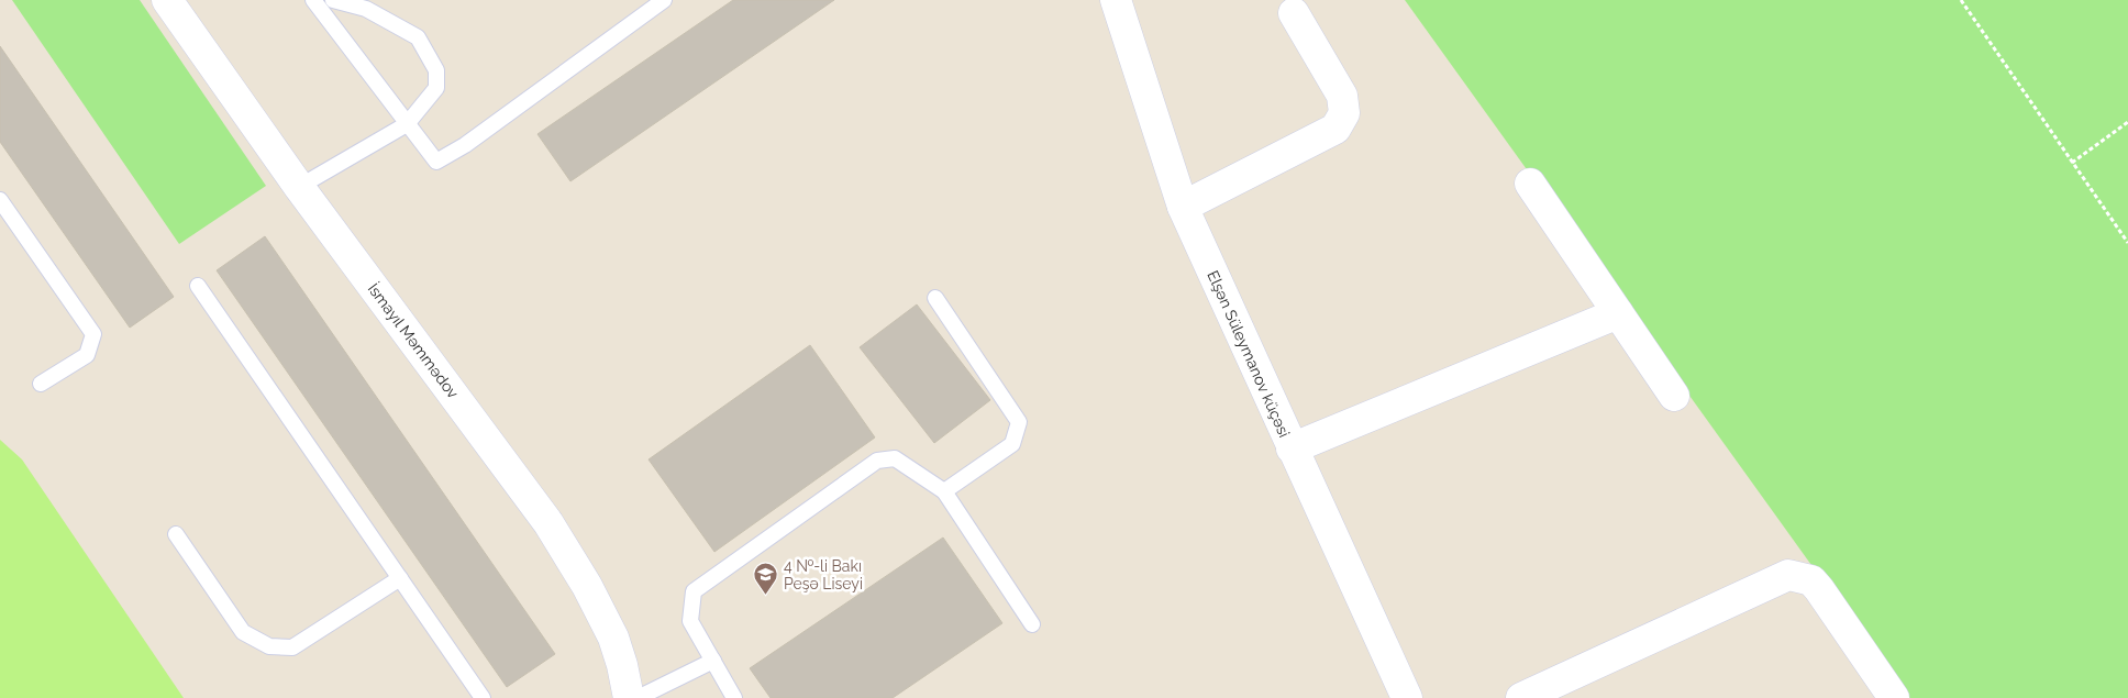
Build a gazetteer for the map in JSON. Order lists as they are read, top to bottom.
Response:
{
  "streets": {
    "street": ["İsmayıl Məmmədov", "Elşən Süleymanov küçəsi"]
  },
  "places": {
    "school or university": ["4 №-li Bakı Peşə Liseyi"]
  }
}
